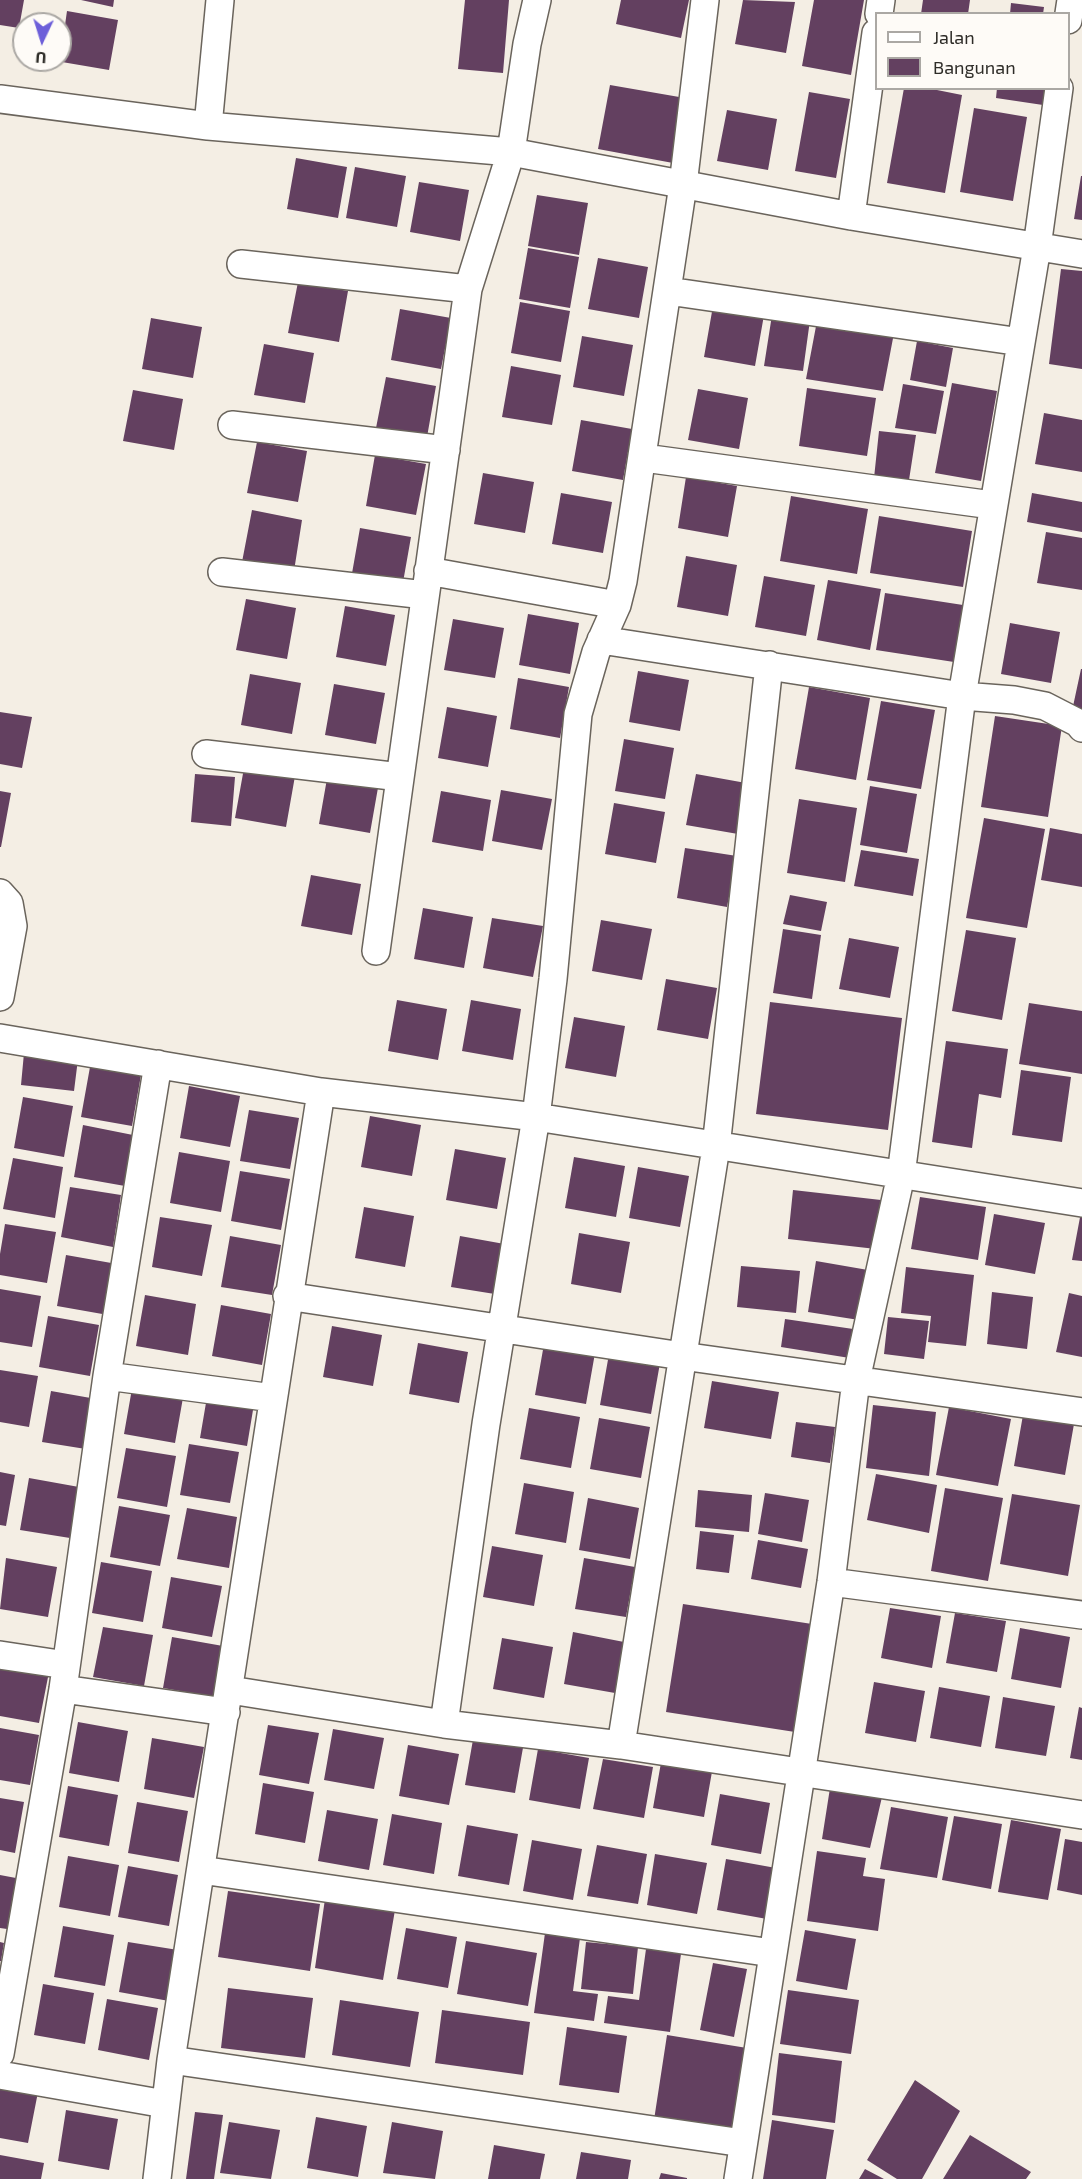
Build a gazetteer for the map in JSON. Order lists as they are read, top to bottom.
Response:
{
  "legend": ["Jalan", "Bangunan"],
  "north": "bottom"
}
